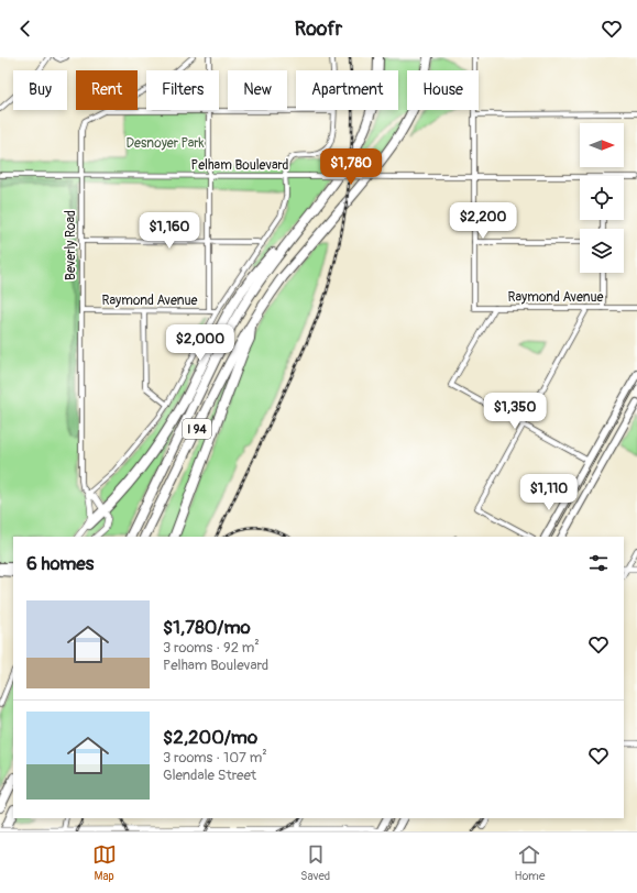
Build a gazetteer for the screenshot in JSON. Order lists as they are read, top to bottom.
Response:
{
  "streets": {
    "highway": ["I 94"],
    "street": ["Pelham Boulevard", "Beverly Road", "Raymond Avenue"]
  },
  "crossings": [
    ["Pelham Boulevard", "Beverly Road"],
    ["Beverly Road", "Raymond Avenue"]
  ],
  "parks": ["Desnoyer Park"],
  "north": "right",
  "page": {
    "header": "Roofr",
    "chip": [
      "Buy",
      "Rent",
      "Filters",
      "New",
      "Apartment",
      "House"
    ],
    "price": [
      "$1,780",
      "$2,200",
      "$1,160",
      "$2,000",
      "$1,350",
      "$1,110"
    ],
    "heading": "6 homes",
    "list": [
      {
        "name": "$1,780/mo",
        "note": "3 rooms · 92 m² · Pelham Boulevard"
      },
      {
        "name": "$2,200/mo",
        "note": "3 rooms · 107 m² · Glendale Street"
      }
    ],
    "tabs": ["Map", "Saved", "Home"]
  }
}
